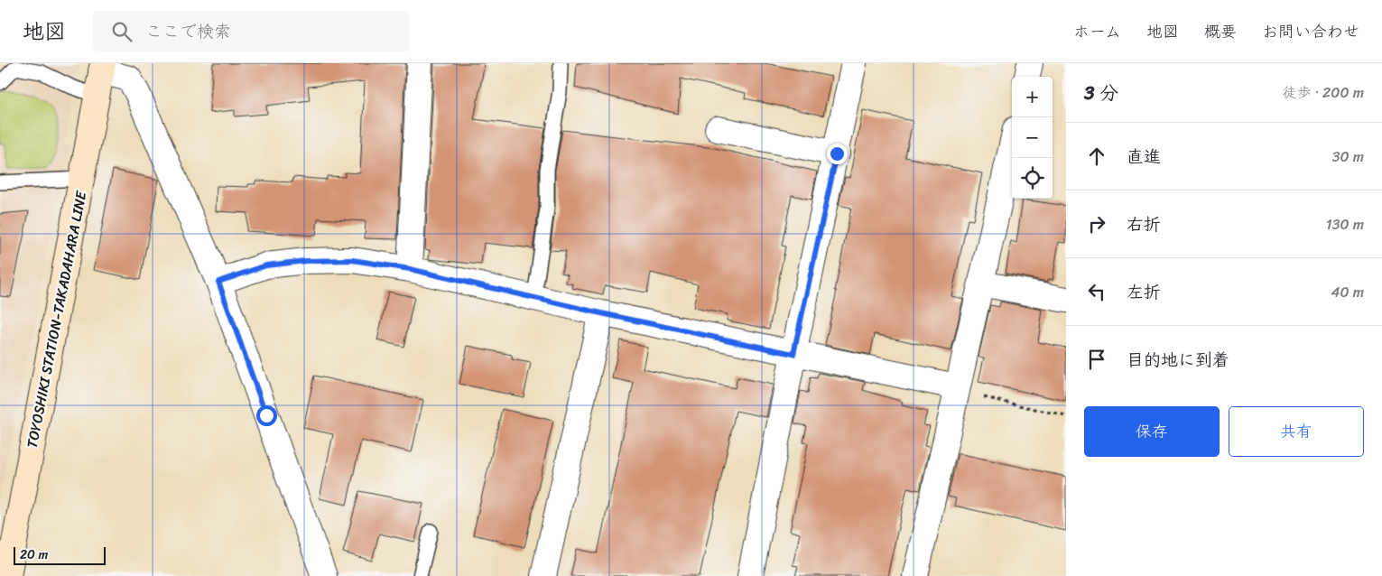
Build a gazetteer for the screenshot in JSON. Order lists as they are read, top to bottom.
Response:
{
  "streets": {
    "main road": ["TOYOSHIKI STATION-TAKADAHARA LINE"]
  },
  "scale_bar": "20 m",
  "page": {
    "header": "地図",
    "search": "ここで検索",
    "nav": [
      "ホーム",
      "地図",
      "概要",
      "お問い合わせ"
    ],
    "heading": ["3 分", "徒歩 · 200 m"],
    "map_buttons": ["+", "−"],
    "list": [
      ["直進", "30 m"],
      ["右折", "130 m"],
      ["左折", "40 m"],
      "目的地に到着"
    ],
    "buttons": ["保存", "共有"],
    "scale": "20 m"
  }
}
